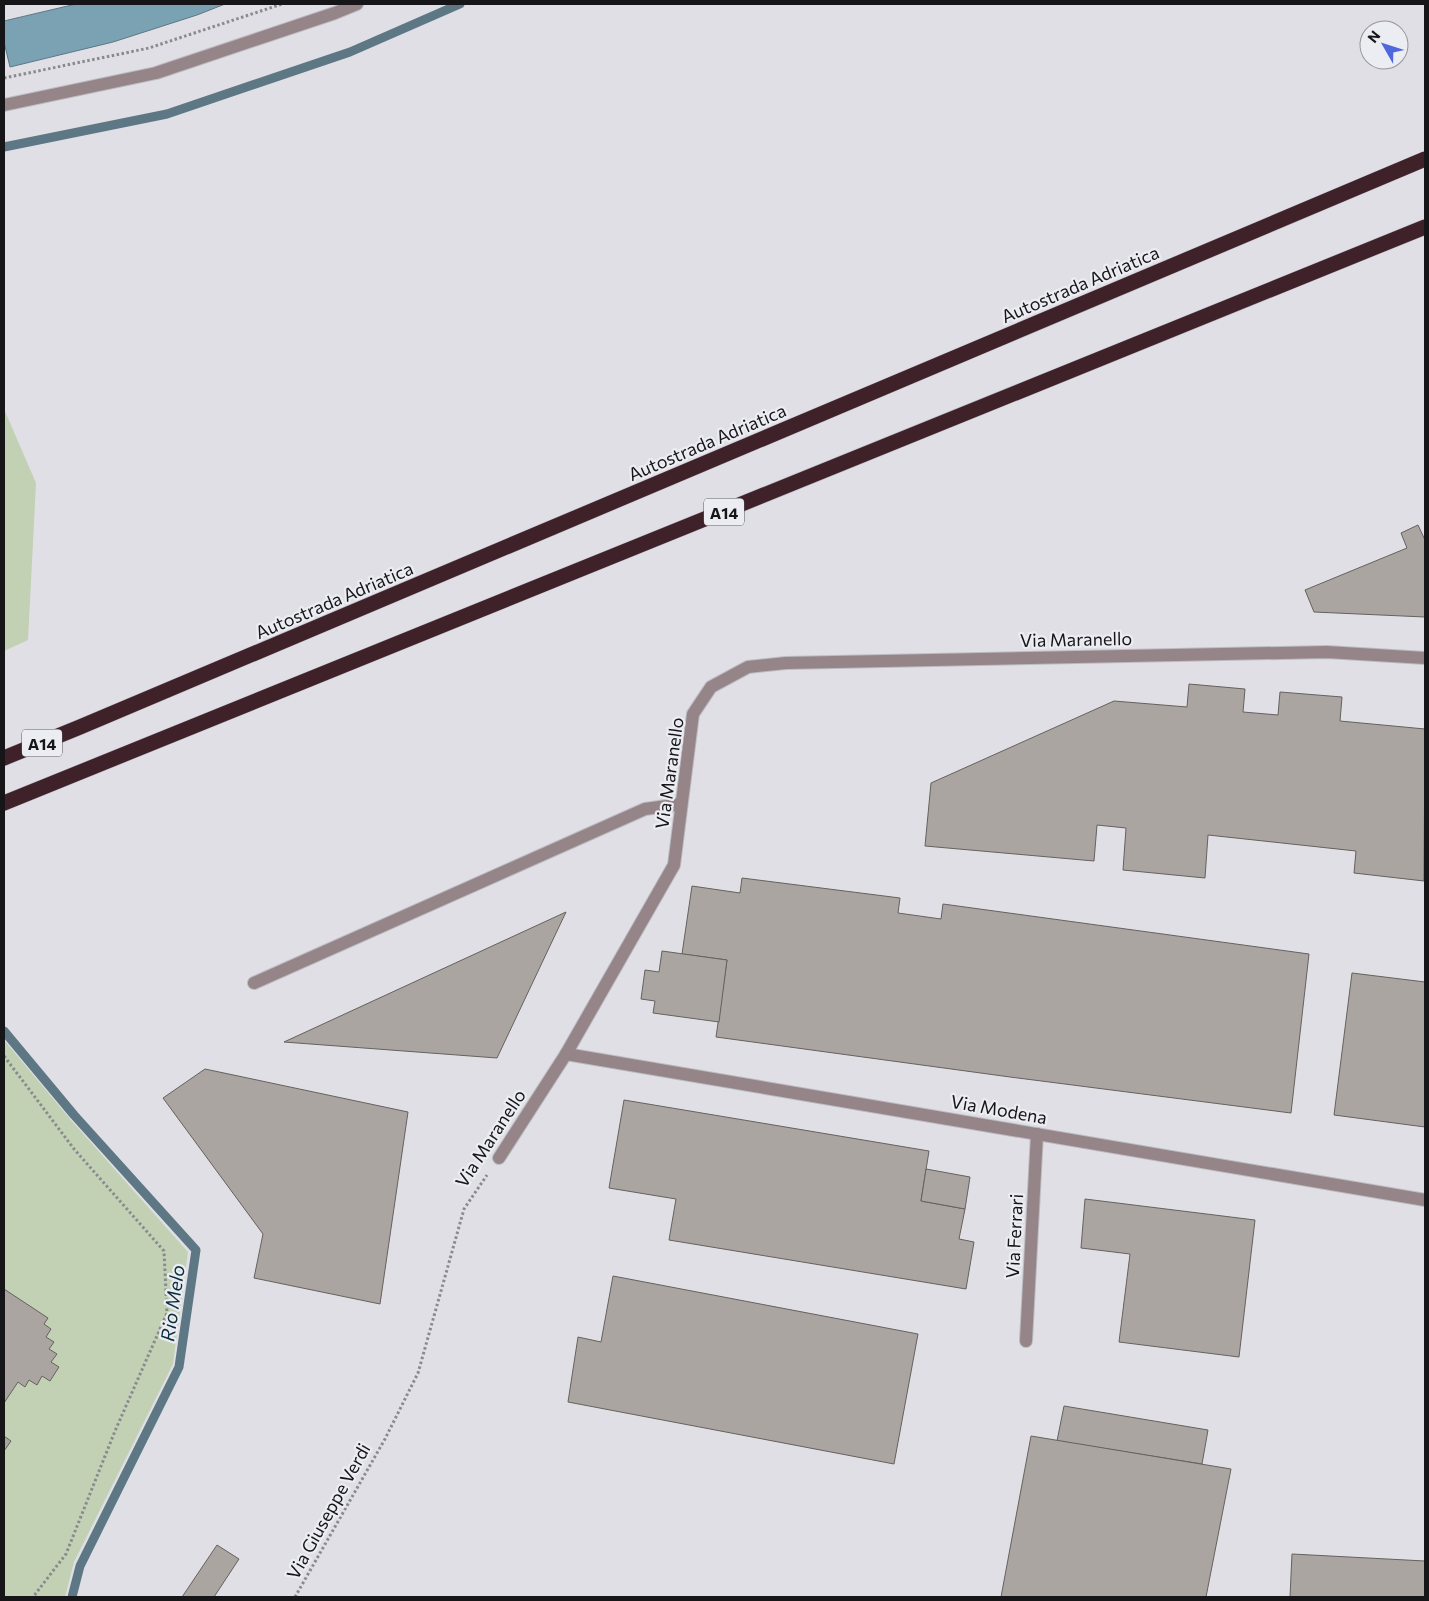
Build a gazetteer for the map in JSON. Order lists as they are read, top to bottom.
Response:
{
  "streets": {
    "highway": ["Autostrada Adriatica", "A14"],
    "street": ["Via Maranello", "Via Modena", "Via Ferrari"],
    "path": ["Via Giuseppe Verdi"]
  },
  "crossings": [
    ["Via Maranello", "Via Modena"],
    ["Via Maranello", "Via Giuseppe Verdi"],
    ["Via Modena", "Via Ferrari"]
  ],
  "water": ["Rio Melo"],
  "north": "top left"
}
